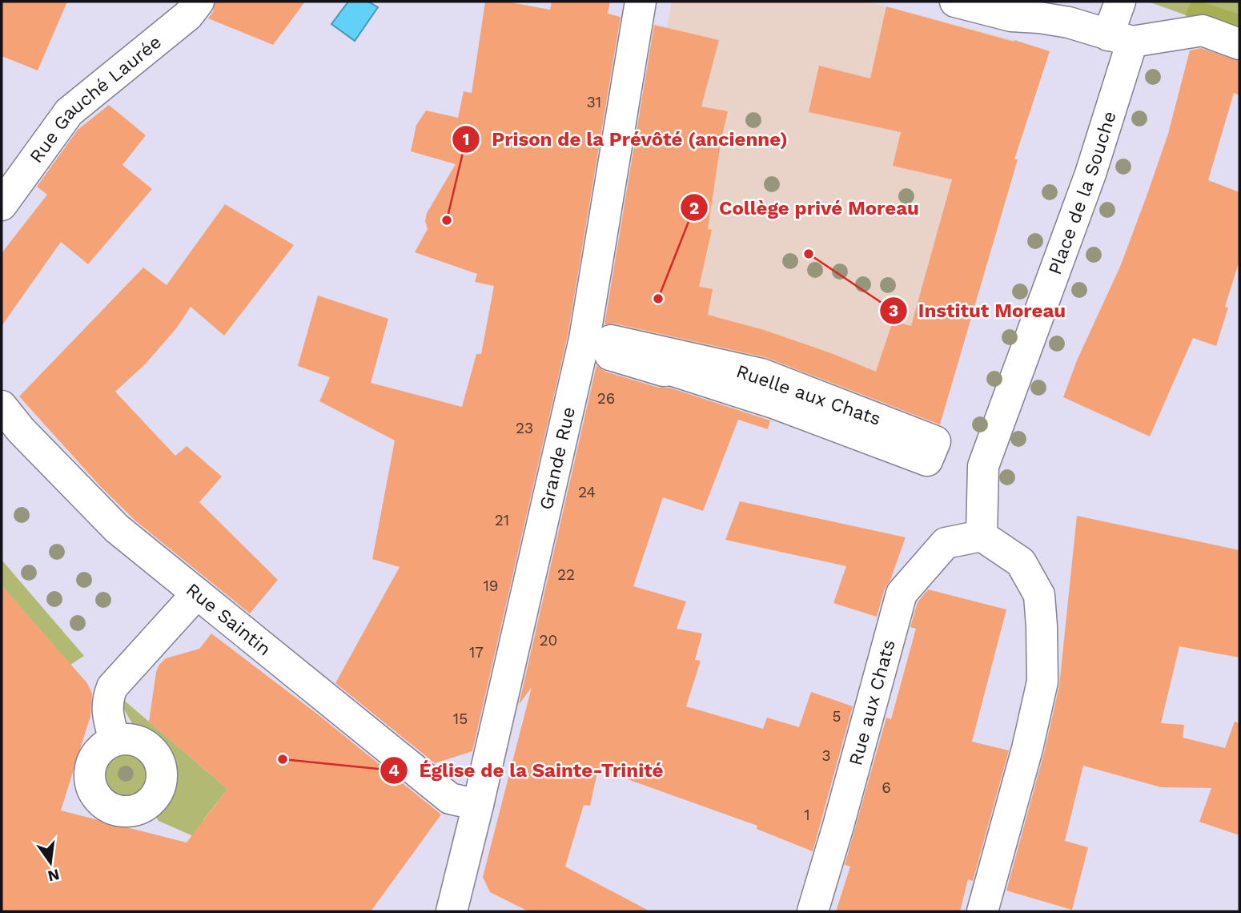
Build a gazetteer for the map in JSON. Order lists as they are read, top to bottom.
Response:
{
  "streets": {
    "street": [
      "Rue Gauché Laurée",
      "Place de la Souche",
      "Ruelle aux Chats",
      "Grande Rue",
      "Rue Saintin",
      "Rue aux Chats"
    ]
  },
  "crossings": [
    ["Place de la Souche", "Rue aux Chats"],
    ["Grande Rue", "Rue Saintin"]
  ],
  "places": [
    "Prison de la Prévôté (ancienne)",
    "Institut Moreau",
    "Collège privé Moreau",
    "Église de la Sainte-Trinité"
  ],
  "house_numbers": [
    "31",
    "26",
    "23",
    "24",
    "21",
    "22",
    "19",
    "20",
    "17",
    "5",
    "15",
    "3",
    "6",
    "1"
  ],
  "north": "bottom"
}
